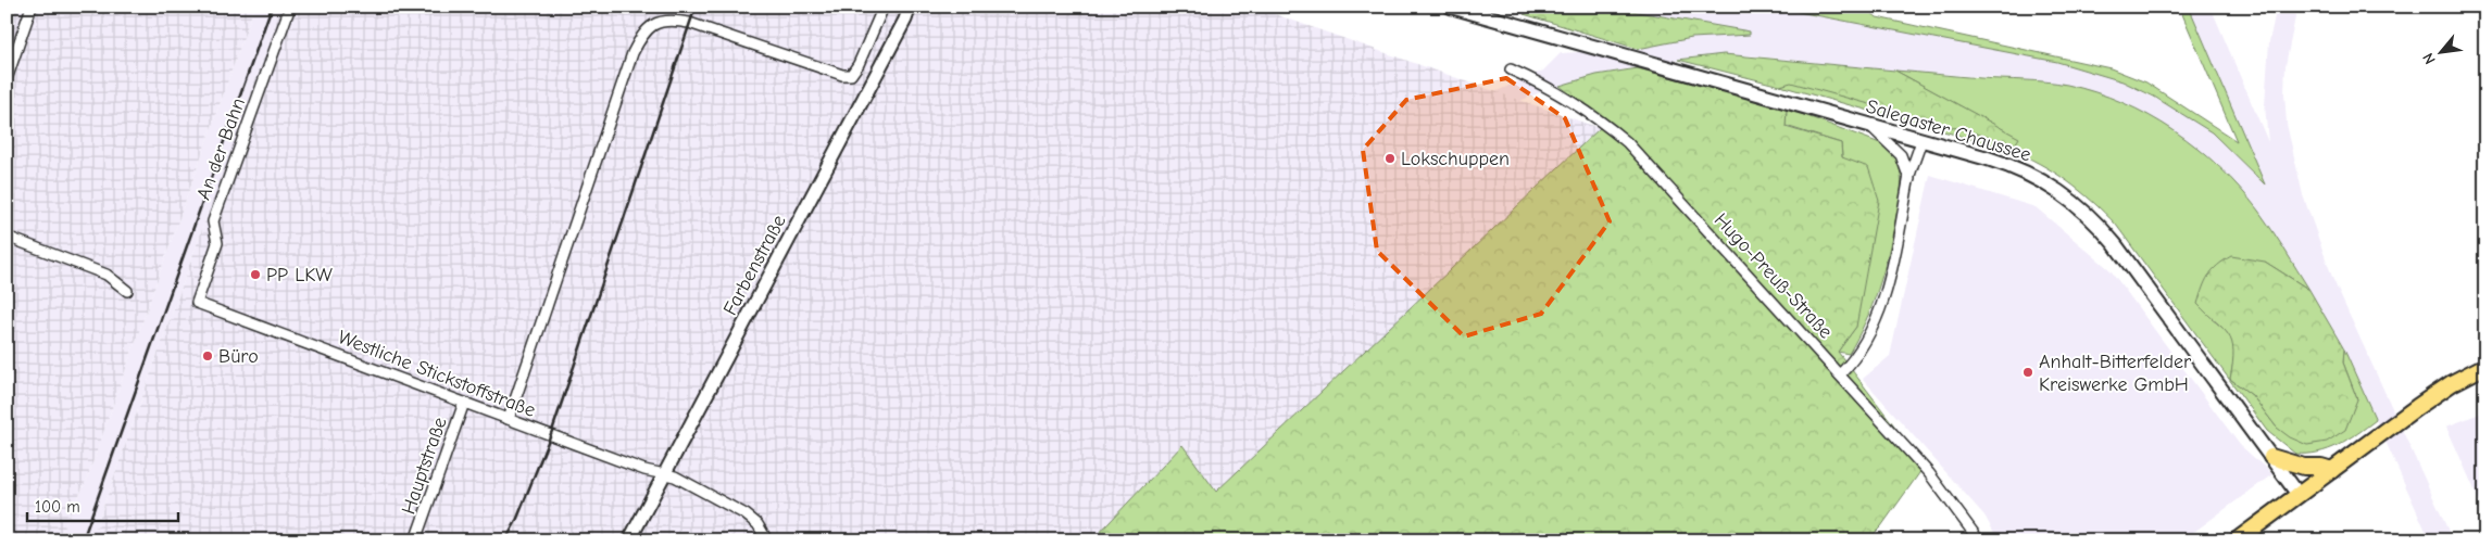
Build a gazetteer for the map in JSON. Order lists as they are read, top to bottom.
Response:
{
  "streets": {
    "main road": ["Salegaster Chaussee"],
    "street": [
      "An der Bahn",
      "Farbenstraße",
      "Hugo-Preuß-Straße",
      "Westliche Stickstoffstraße",
      "Hauptstraße"
    ]
  },
  "crossings": [
    ["An der Bahn", "Westliche Stickstoffstraße"],
    ["Farbenstraße", "Westliche Stickstoffstraße"],
    ["Westliche Stickstoffstraße", "Hauptstraße"]
  ],
  "places": [
    "Lokschuppen",
    "PP LKW",
    "Büro",
    "Anhalt-Bitterfelder Kreiswerke GmbH"
  ],
  "scale_bar": "100 m",
  "north": "bottom left"
}
